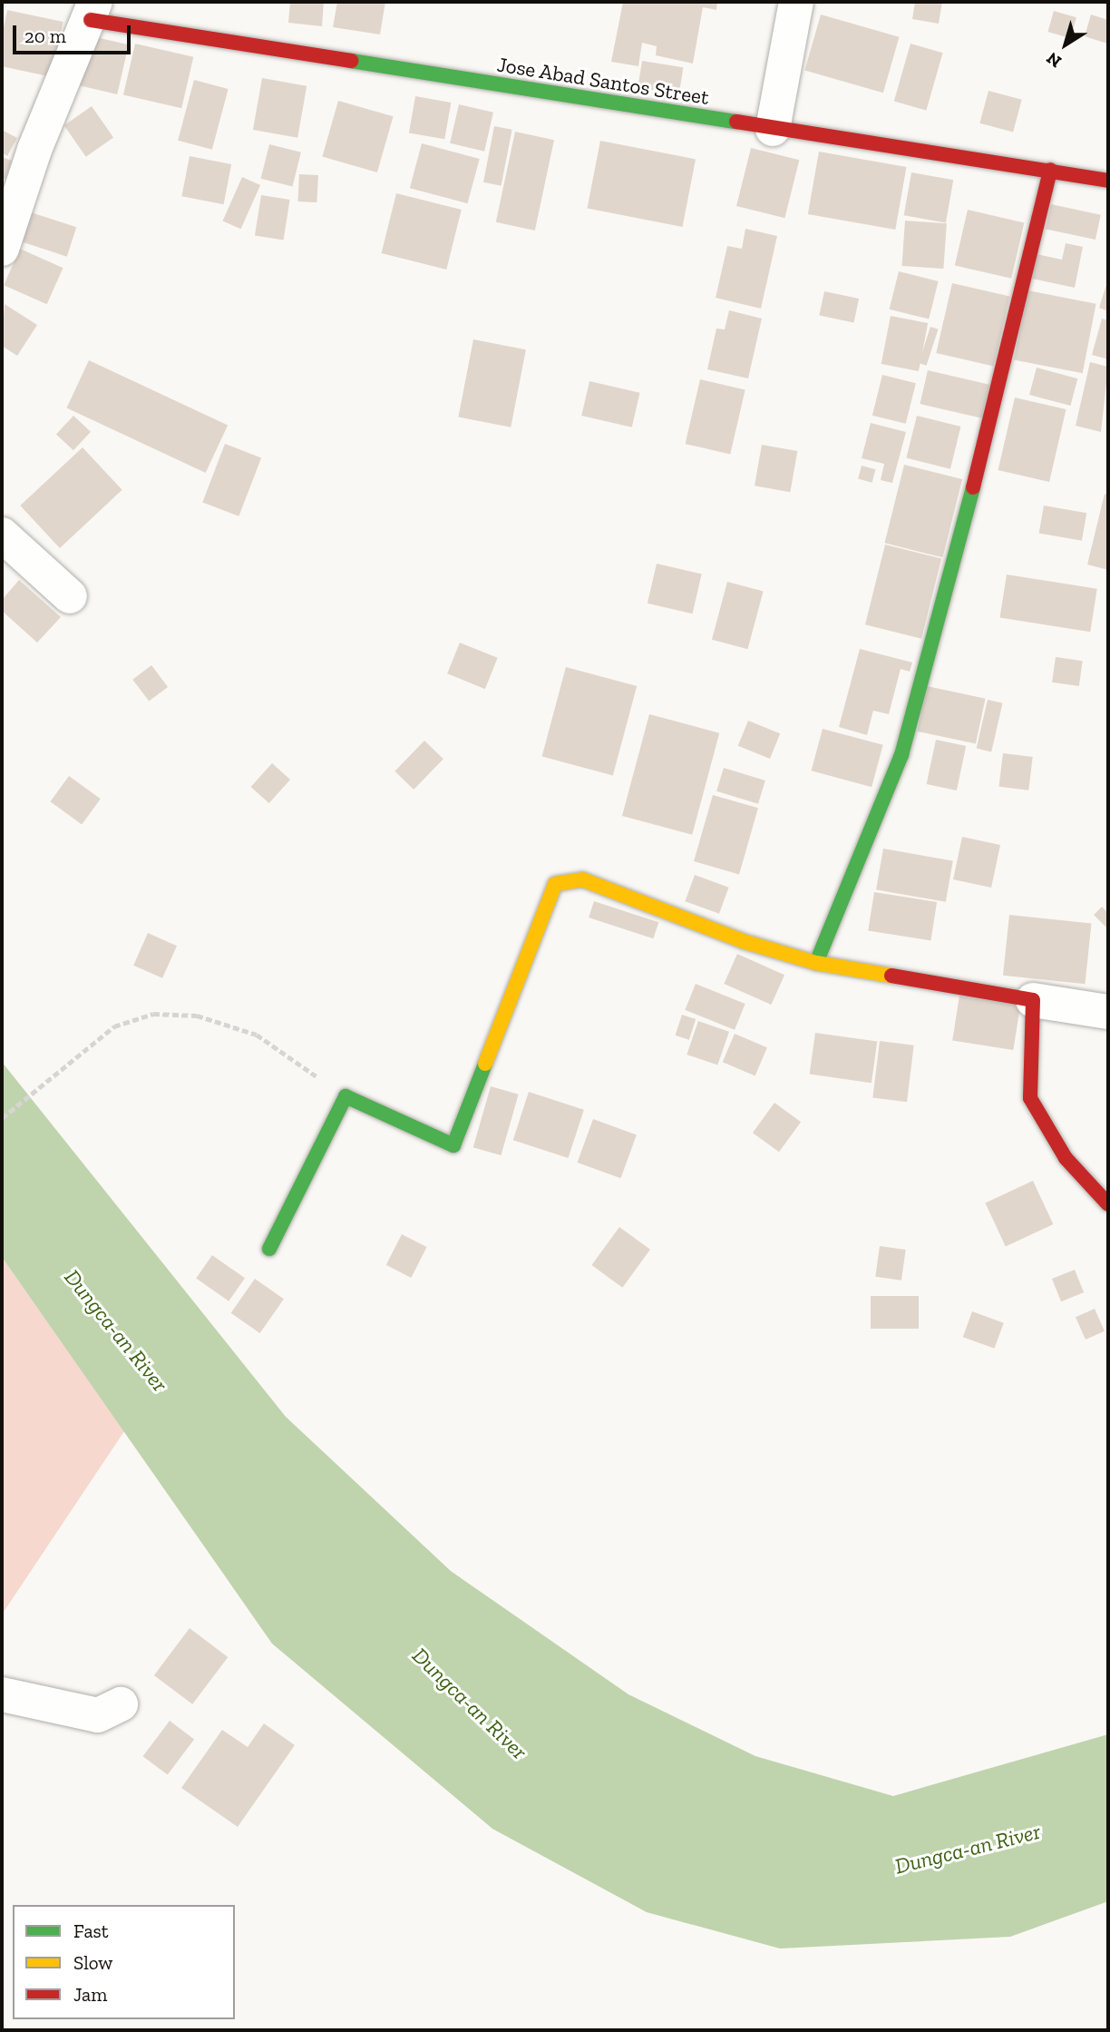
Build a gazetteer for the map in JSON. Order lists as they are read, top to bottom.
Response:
{
  "streets": {
    "street": ["Jose Abad Santos Street"]
  },
  "water": ["Dungca-an River"],
  "legend": ["Fast", "Slow", "Jam"],
  "scale_bar": "20 m",
  "north": "bottom left"
}
